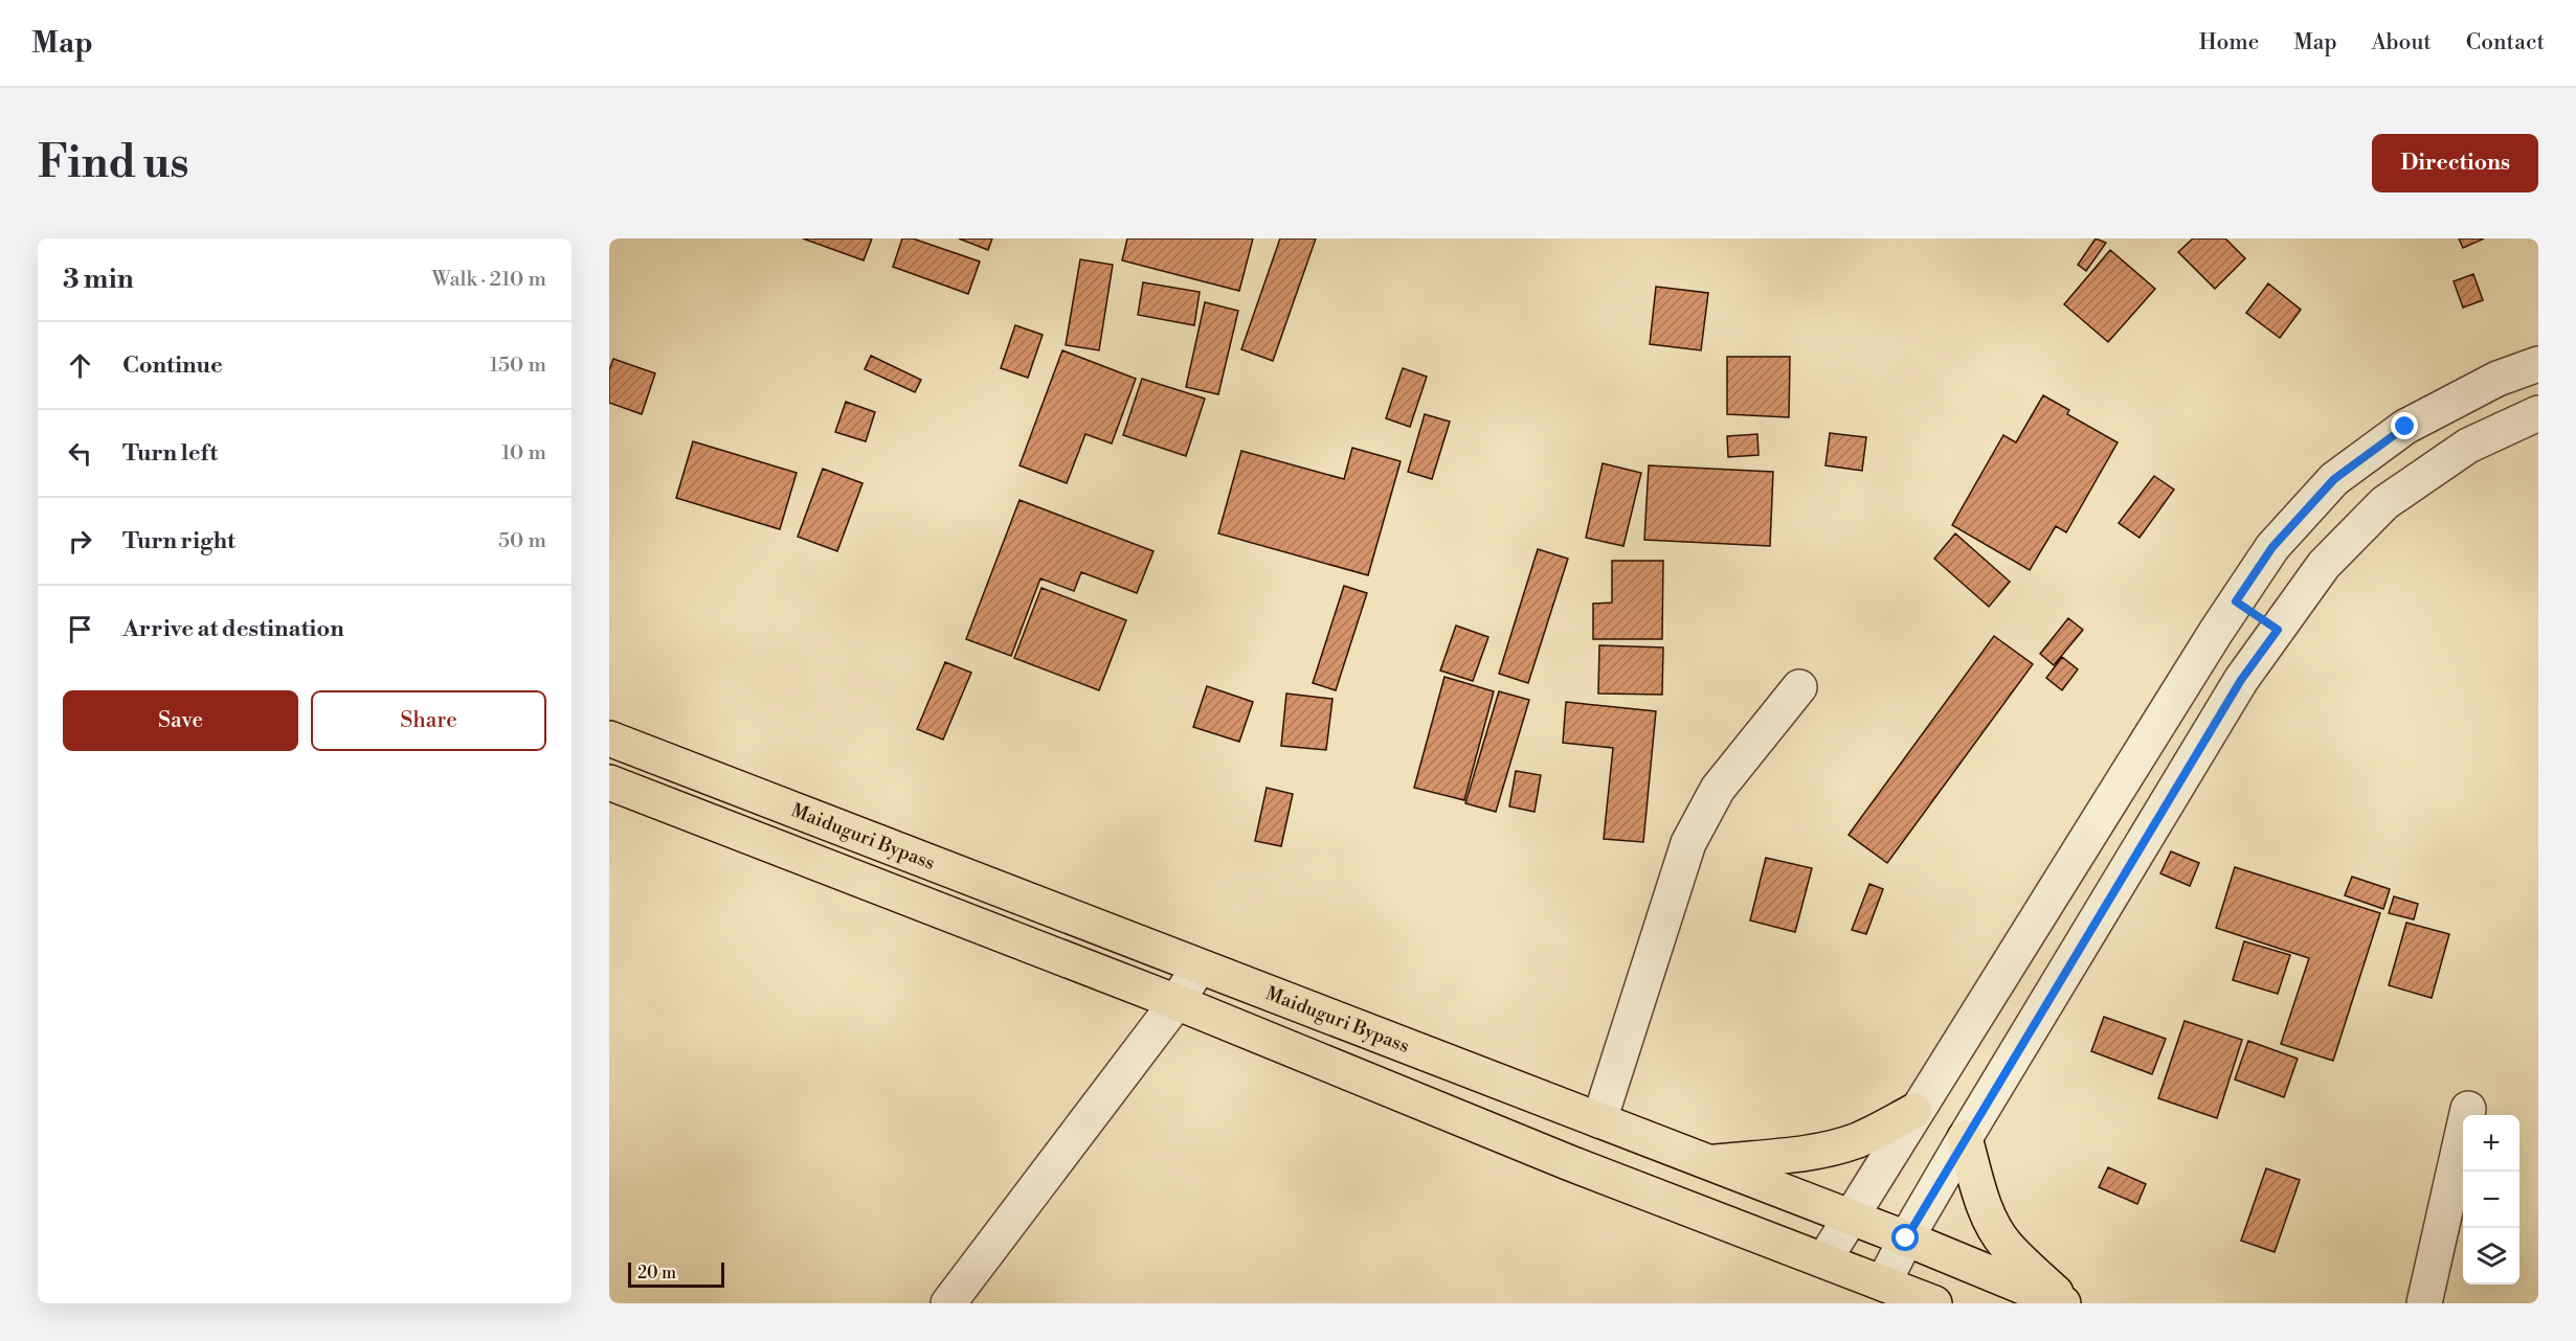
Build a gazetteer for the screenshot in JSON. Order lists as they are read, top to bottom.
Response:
{
  "streets": {
    "highway": ["Maiduguri Bypass"]
  },
  "scale_bar": "20 m",
  "page": {
    "header": "Map",
    "nav": [
      "Home",
      "Map",
      "About",
      "Contact"
    ],
    "buttons": [
      "Directions",
      ["Save", "Share"]
    ],
    "title": "Find us",
    "heading": ["3 min", "Walk · 210 m"],
    "list": [
      ["Continue", "150 m"],
      ["Turn left", "10 m"],
      ["Turn right", "50 m"],
      "Arrive at destination"
    ],
    "map_buttons": ["+", "−"],
    "scale": "20 m"
  }
}
